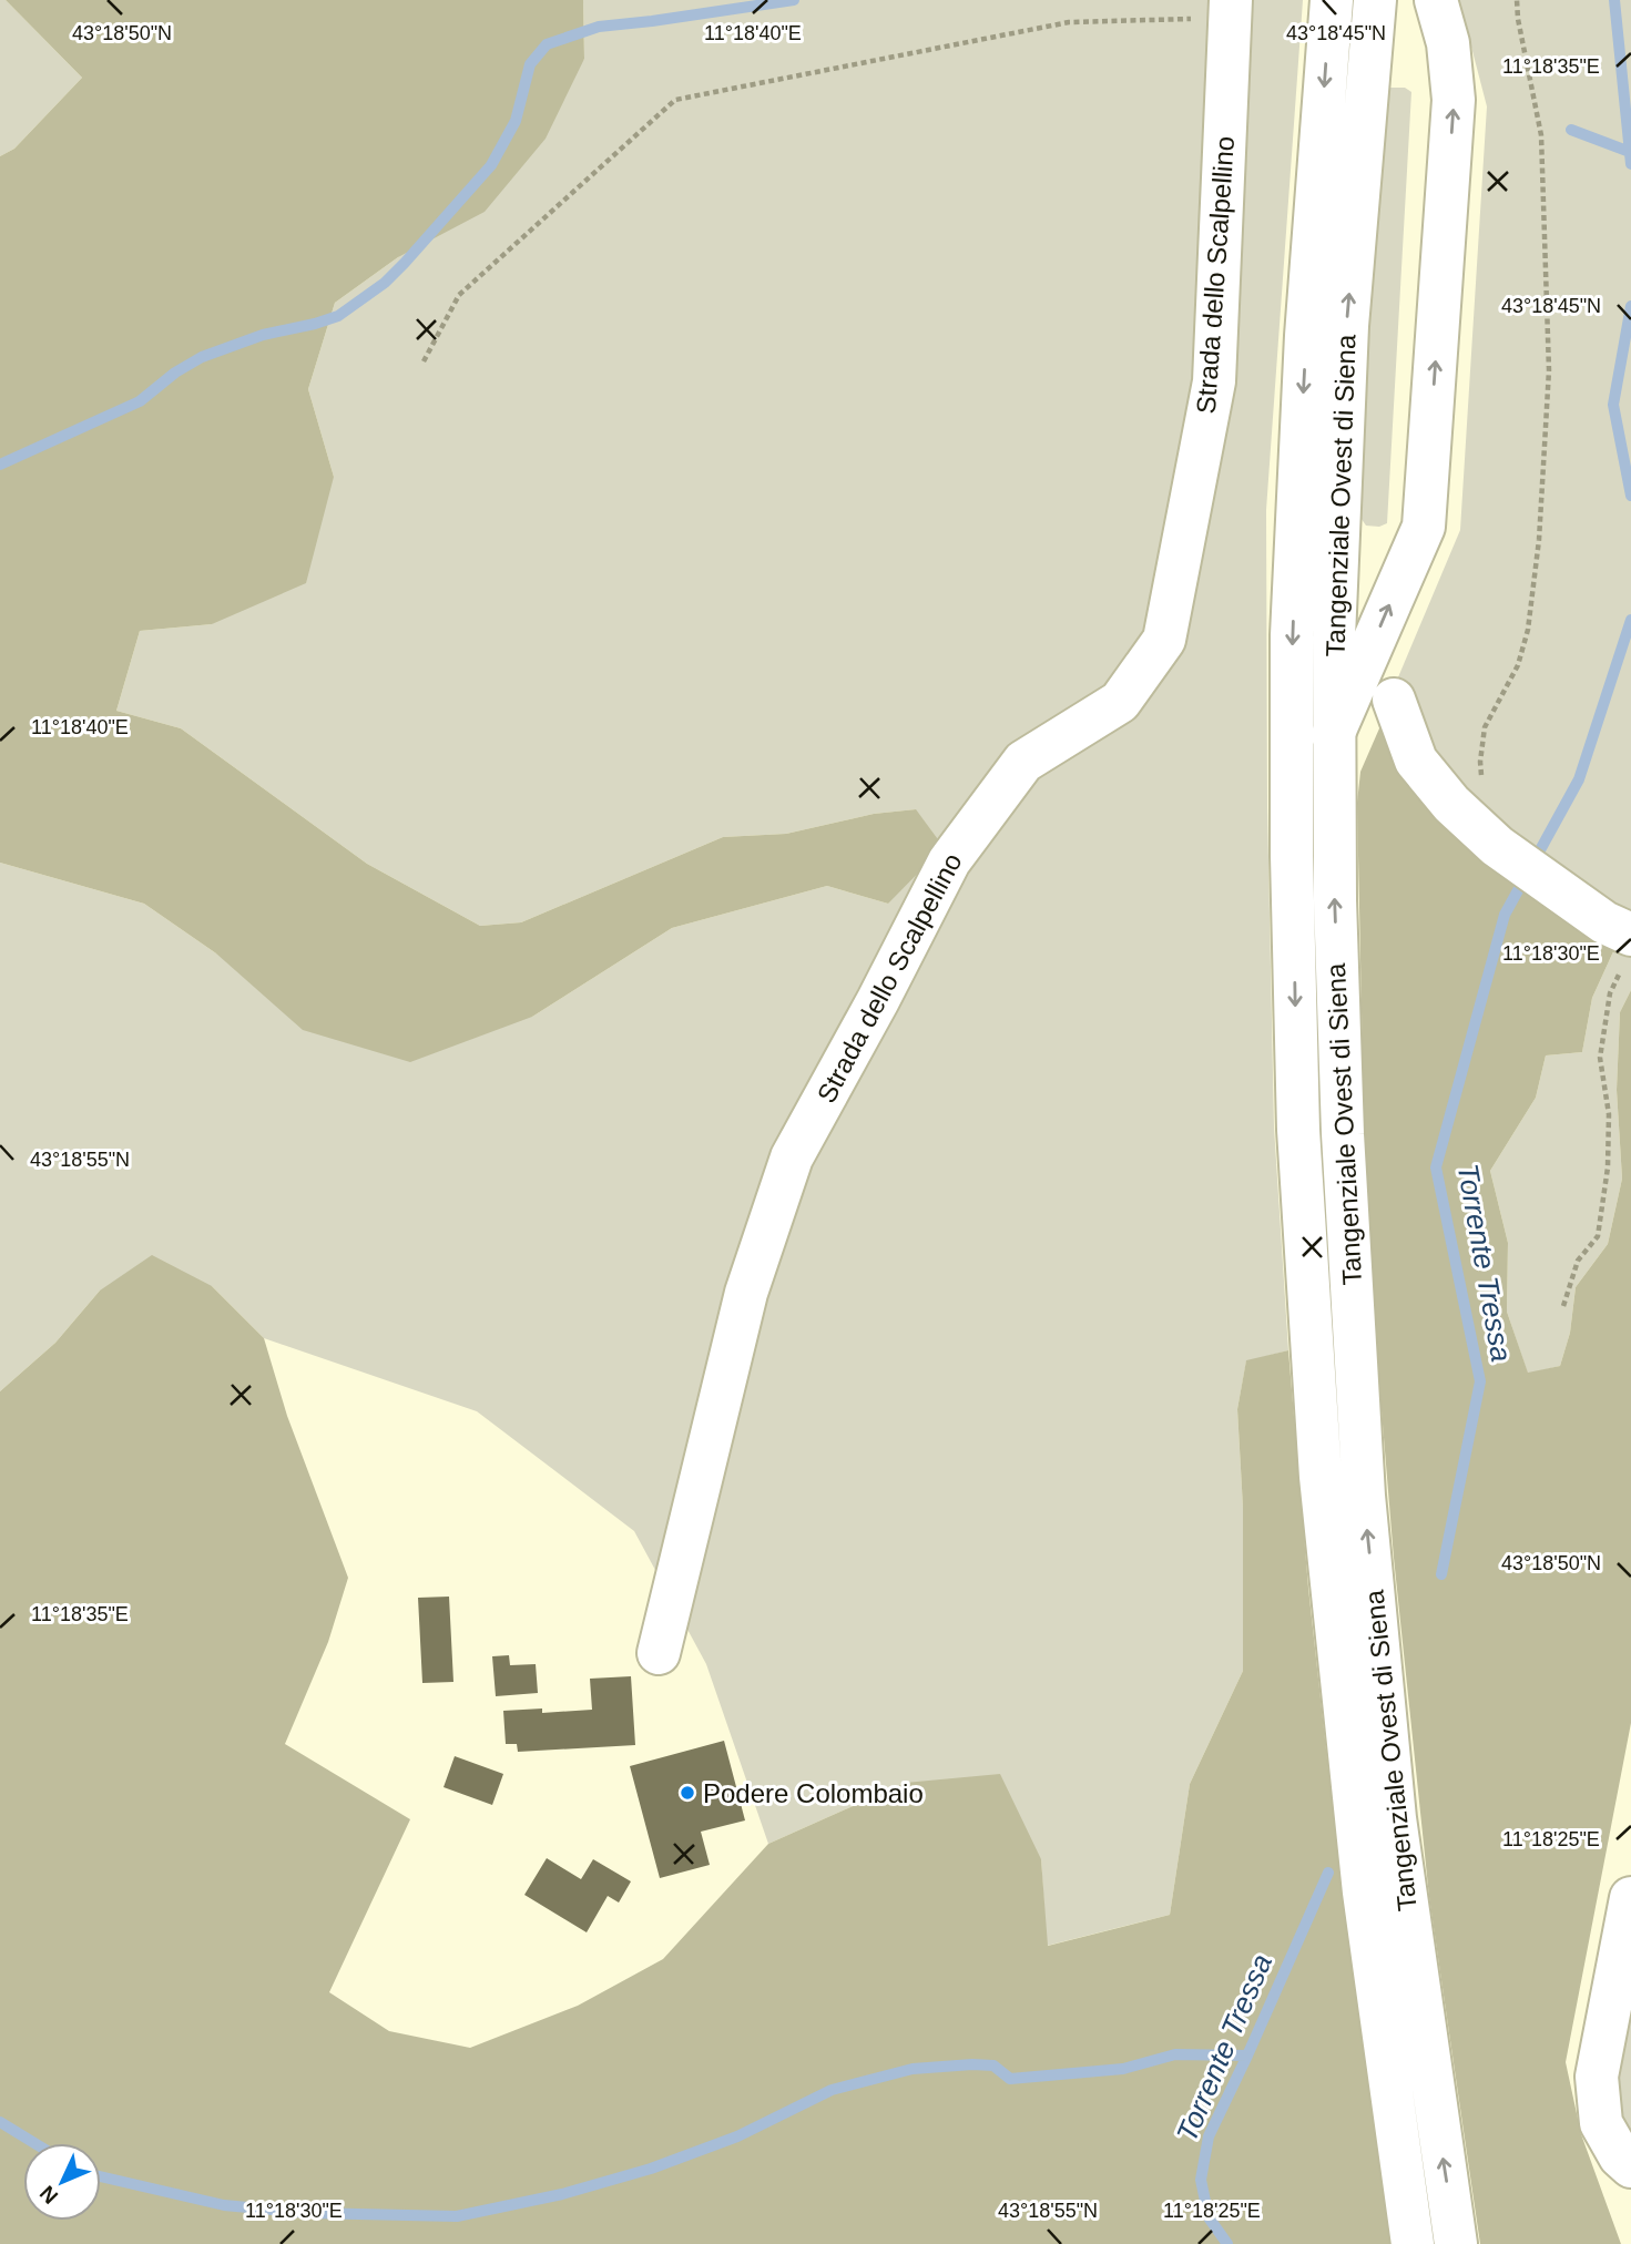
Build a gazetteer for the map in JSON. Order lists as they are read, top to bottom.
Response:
{
  "streets": {
    "main road": ["Strada dello Scalpellino", "Tangenziale Ovest di Siena"]
  },
  "water": ["Torrente Tressa"],
  "places": ["Podere Colombaio"],
  "north": "bottom left",
  "coordinates": [
    "11°18'40\"E",
    "43°18'50\"N",
    "43°18'45\"N",
    "11°18'35\"E",
    "11°18'30\"E",
    "43°18'55\"N",
    "11°18'25\"E"
  ]
}
